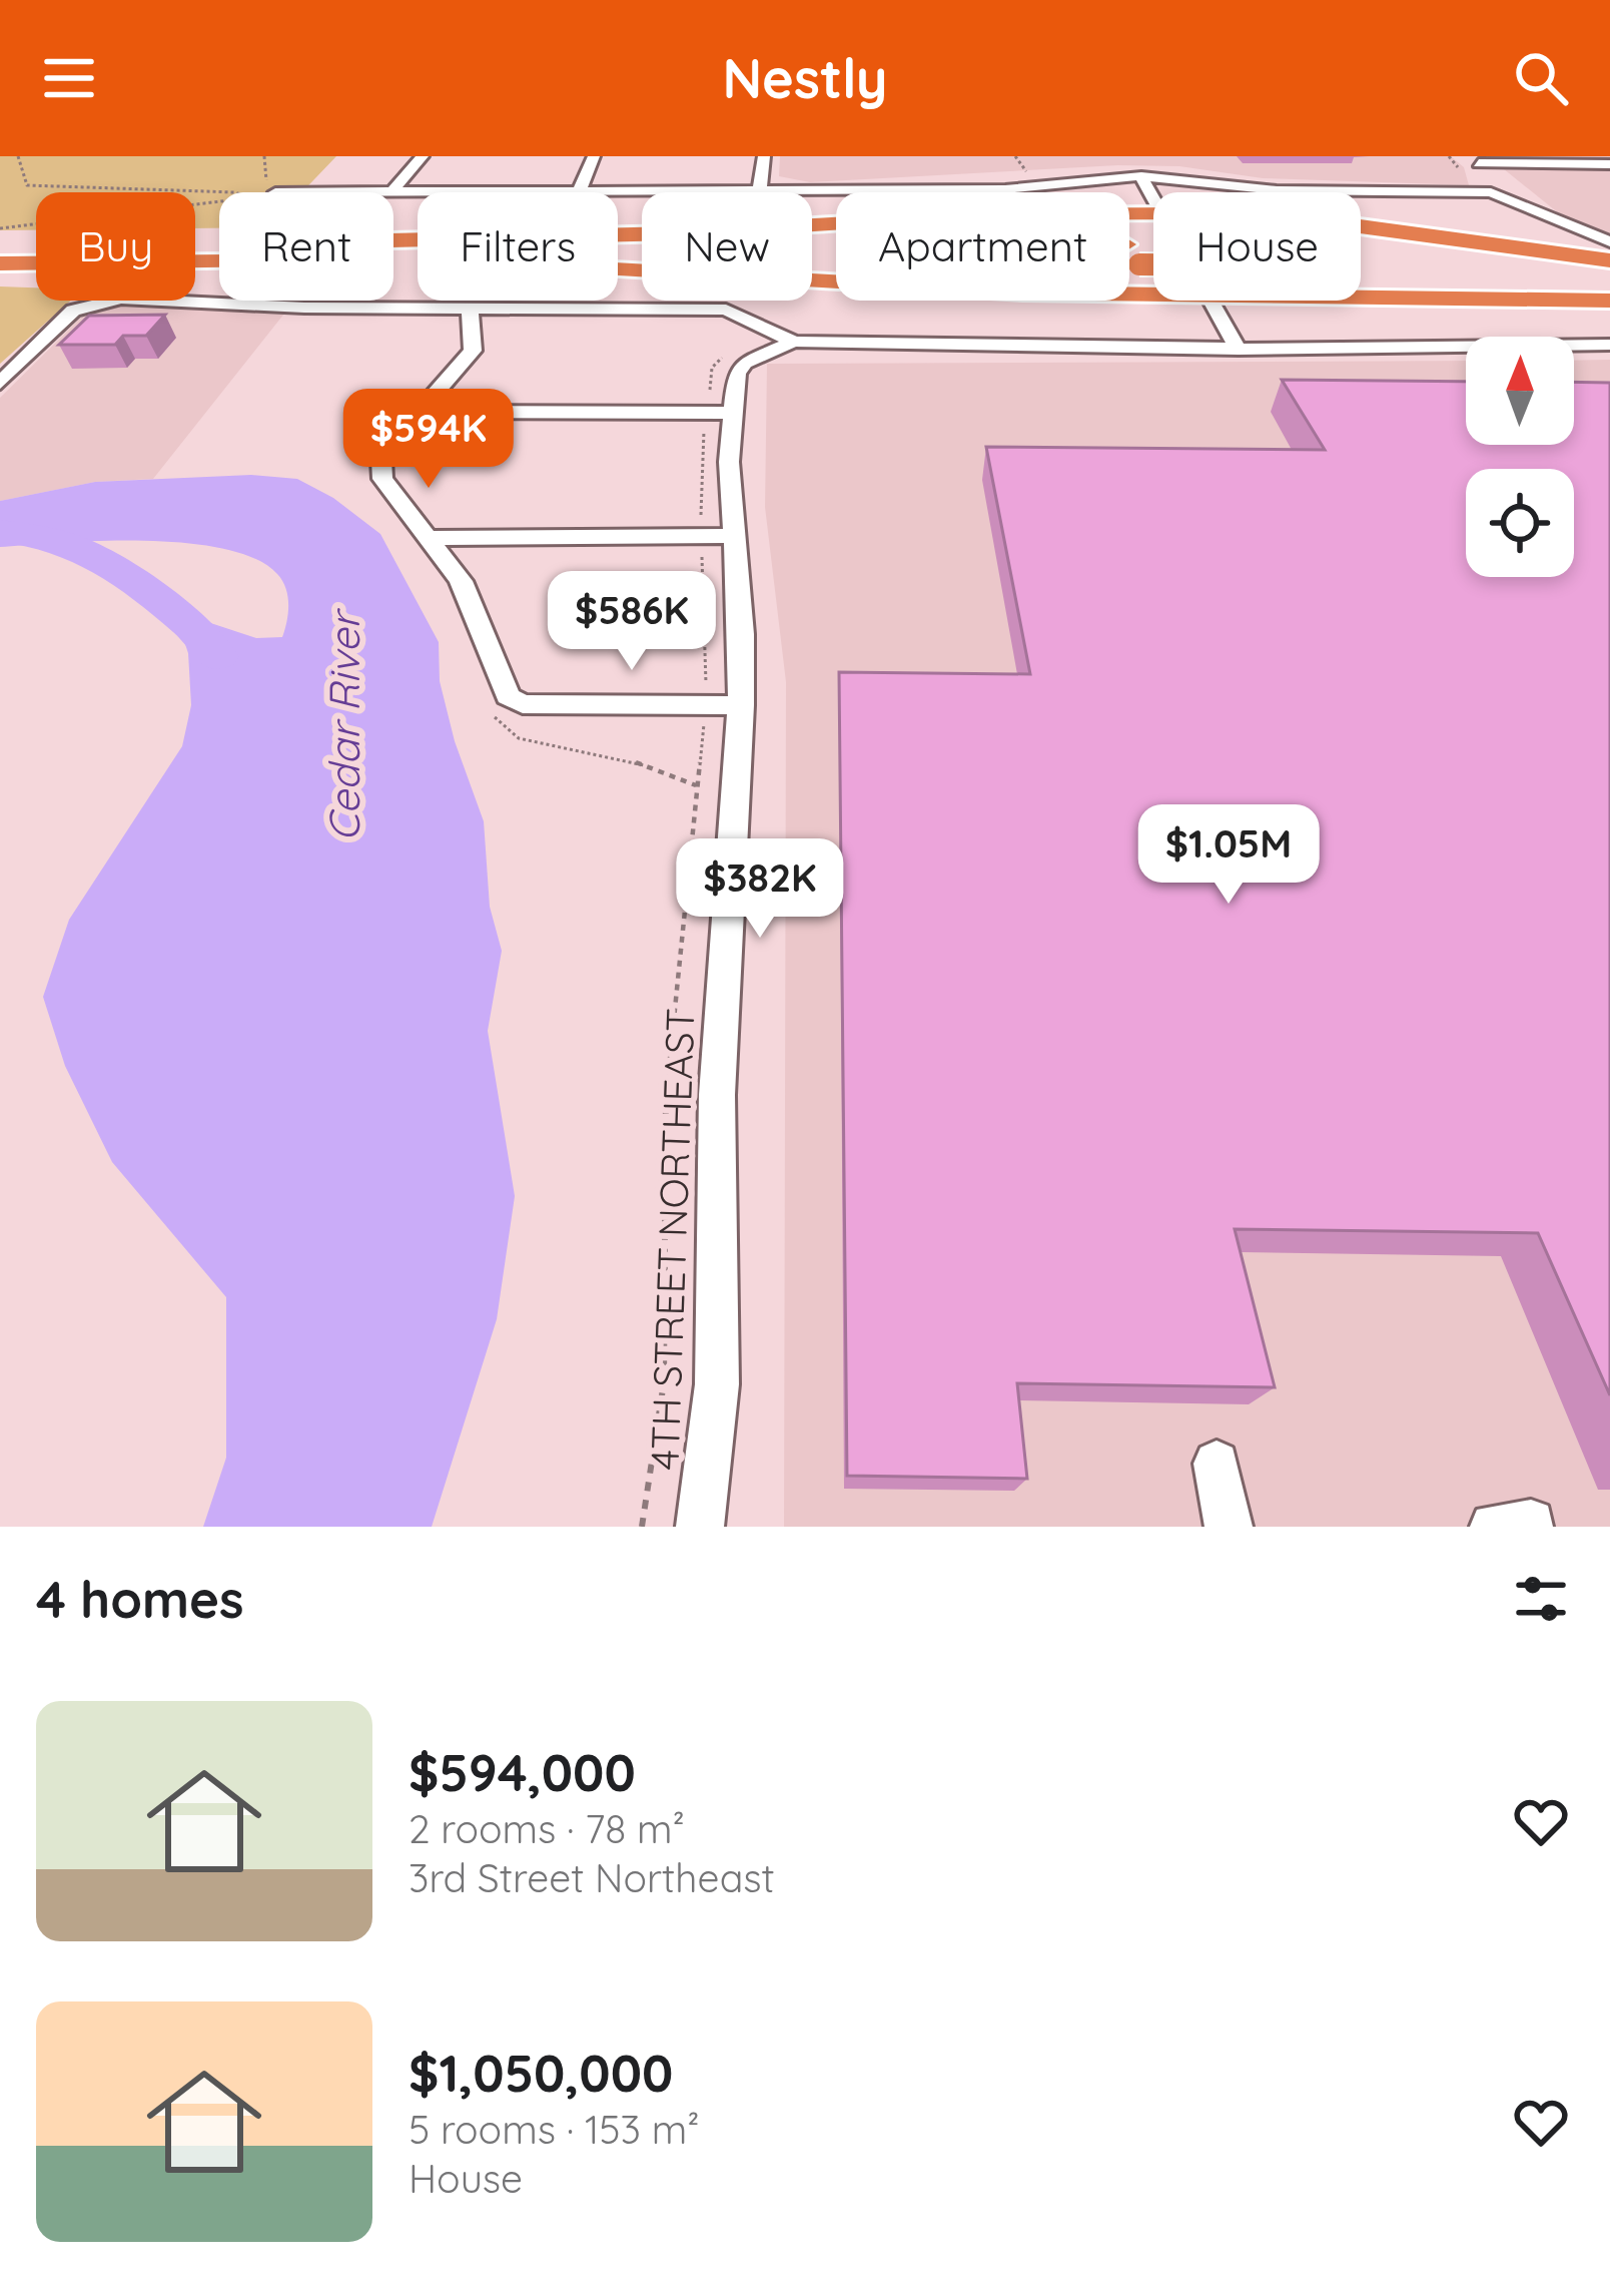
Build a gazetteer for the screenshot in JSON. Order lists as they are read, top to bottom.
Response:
{
  "streets": {
    "street": ["4TH STREET NORTHEAST"]
  },
  "water": ["Cedar River"],
  "north": "top",
  "page": {
    "header": "Nestly",
    "chip": [
      "Buy",
      "Rent",
      "Filters",
      "New",
      "Apartment",
      "House"
    ],
    "price": [
      "$594K",
      "$586K",
      "$1.05M",
      "$382K"
    ],
    "heading": "4 homes",
    "list": [
      {
        "name": "$594,000",
        "note": "2 rooms · 78 m² · 3rd Street Northeast"
      },
      {
        "name": "$1,050,000",
        "note": "5 rooms · 153 m² · House"
      }
    ]
  }
}
